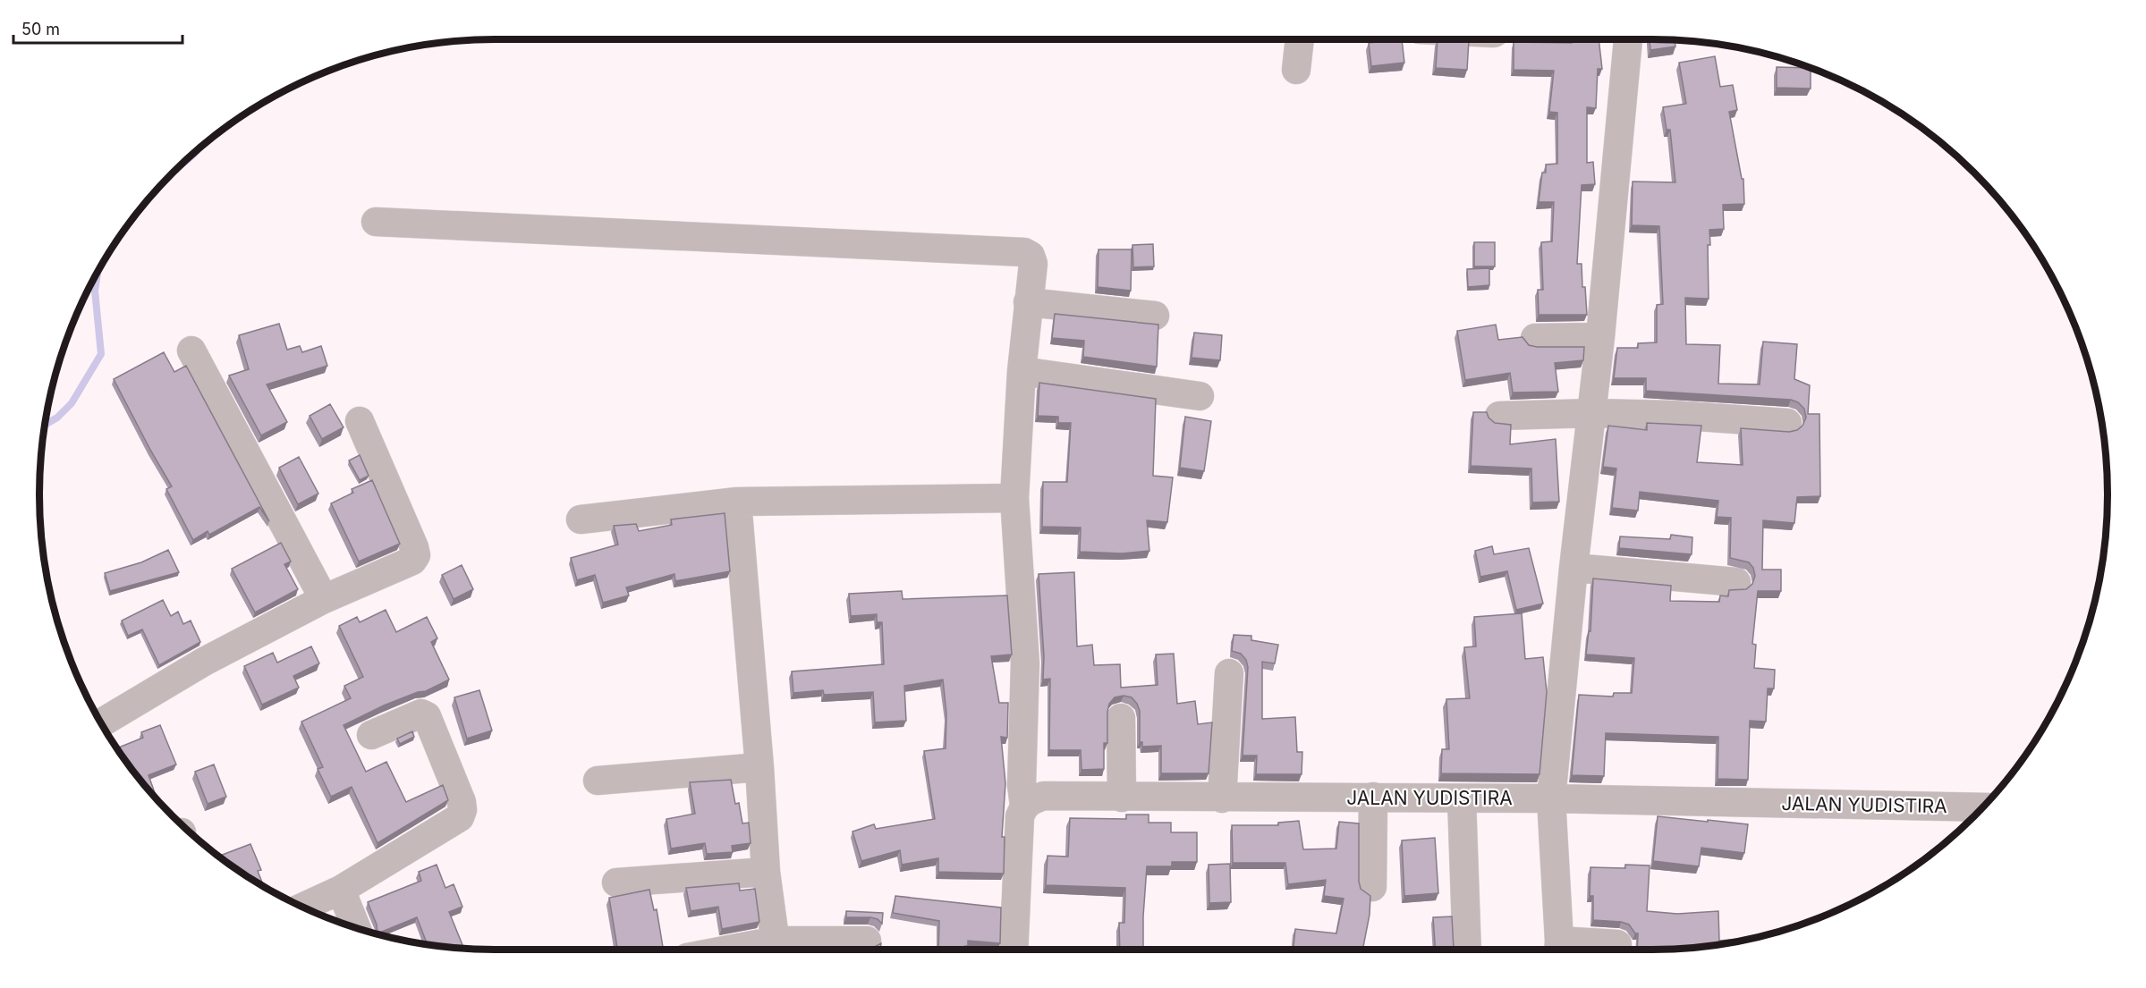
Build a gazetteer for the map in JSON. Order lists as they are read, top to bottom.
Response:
{
  "streets": {
    "street": ["JALAN YUDISTIRA"]
  },
  "scale_bar": "50 m"
}
